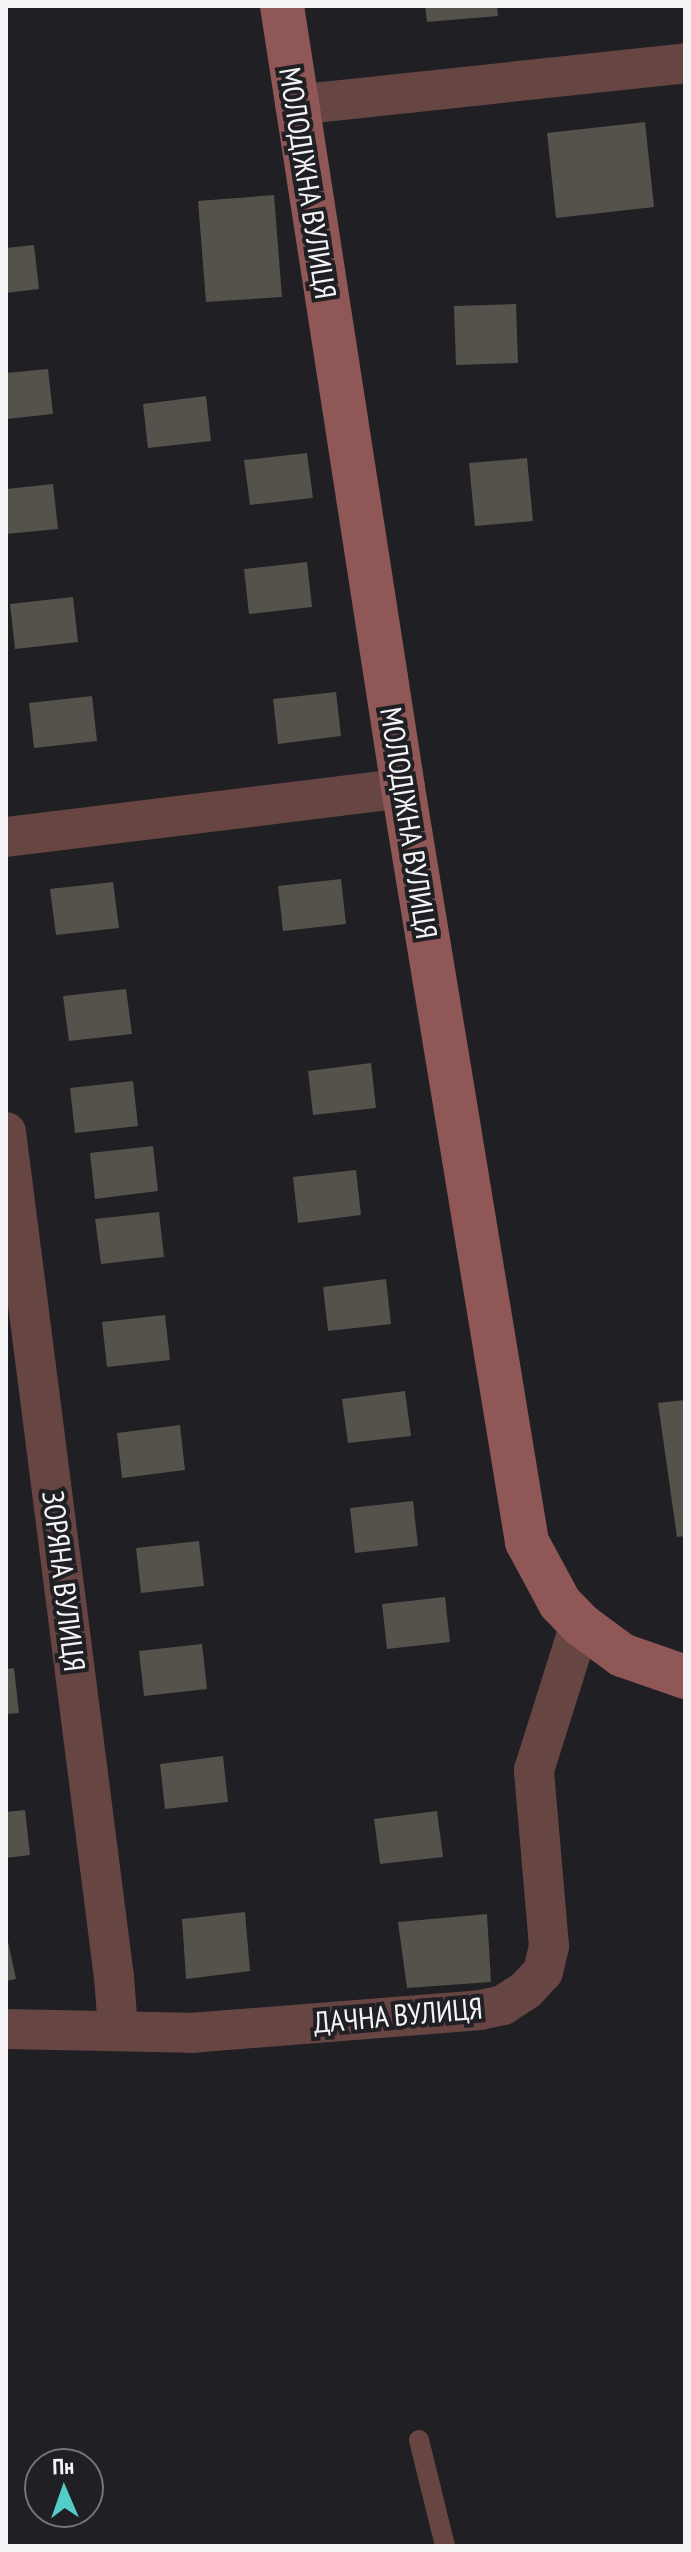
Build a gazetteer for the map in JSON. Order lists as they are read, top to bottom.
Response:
{
  "streets": {
    "street": ["МОЛОДІЖНА ВУЛИЦЯ", "ЗОРЯНА ВУЛИЦЯ", "ДАЧНА ВУЛИЦЯ"]
  },
  "crossings": [
    ["МОЛОДІЖНА ВУЛИЦЯ", "ДАЧНА ВУЛИЦЯ"],
    ["ЗОРЯНА ВУЛИЦЯ", "ДАЧНА ВУЛИЦЯ"]
  ],
  "north": "top"
}
